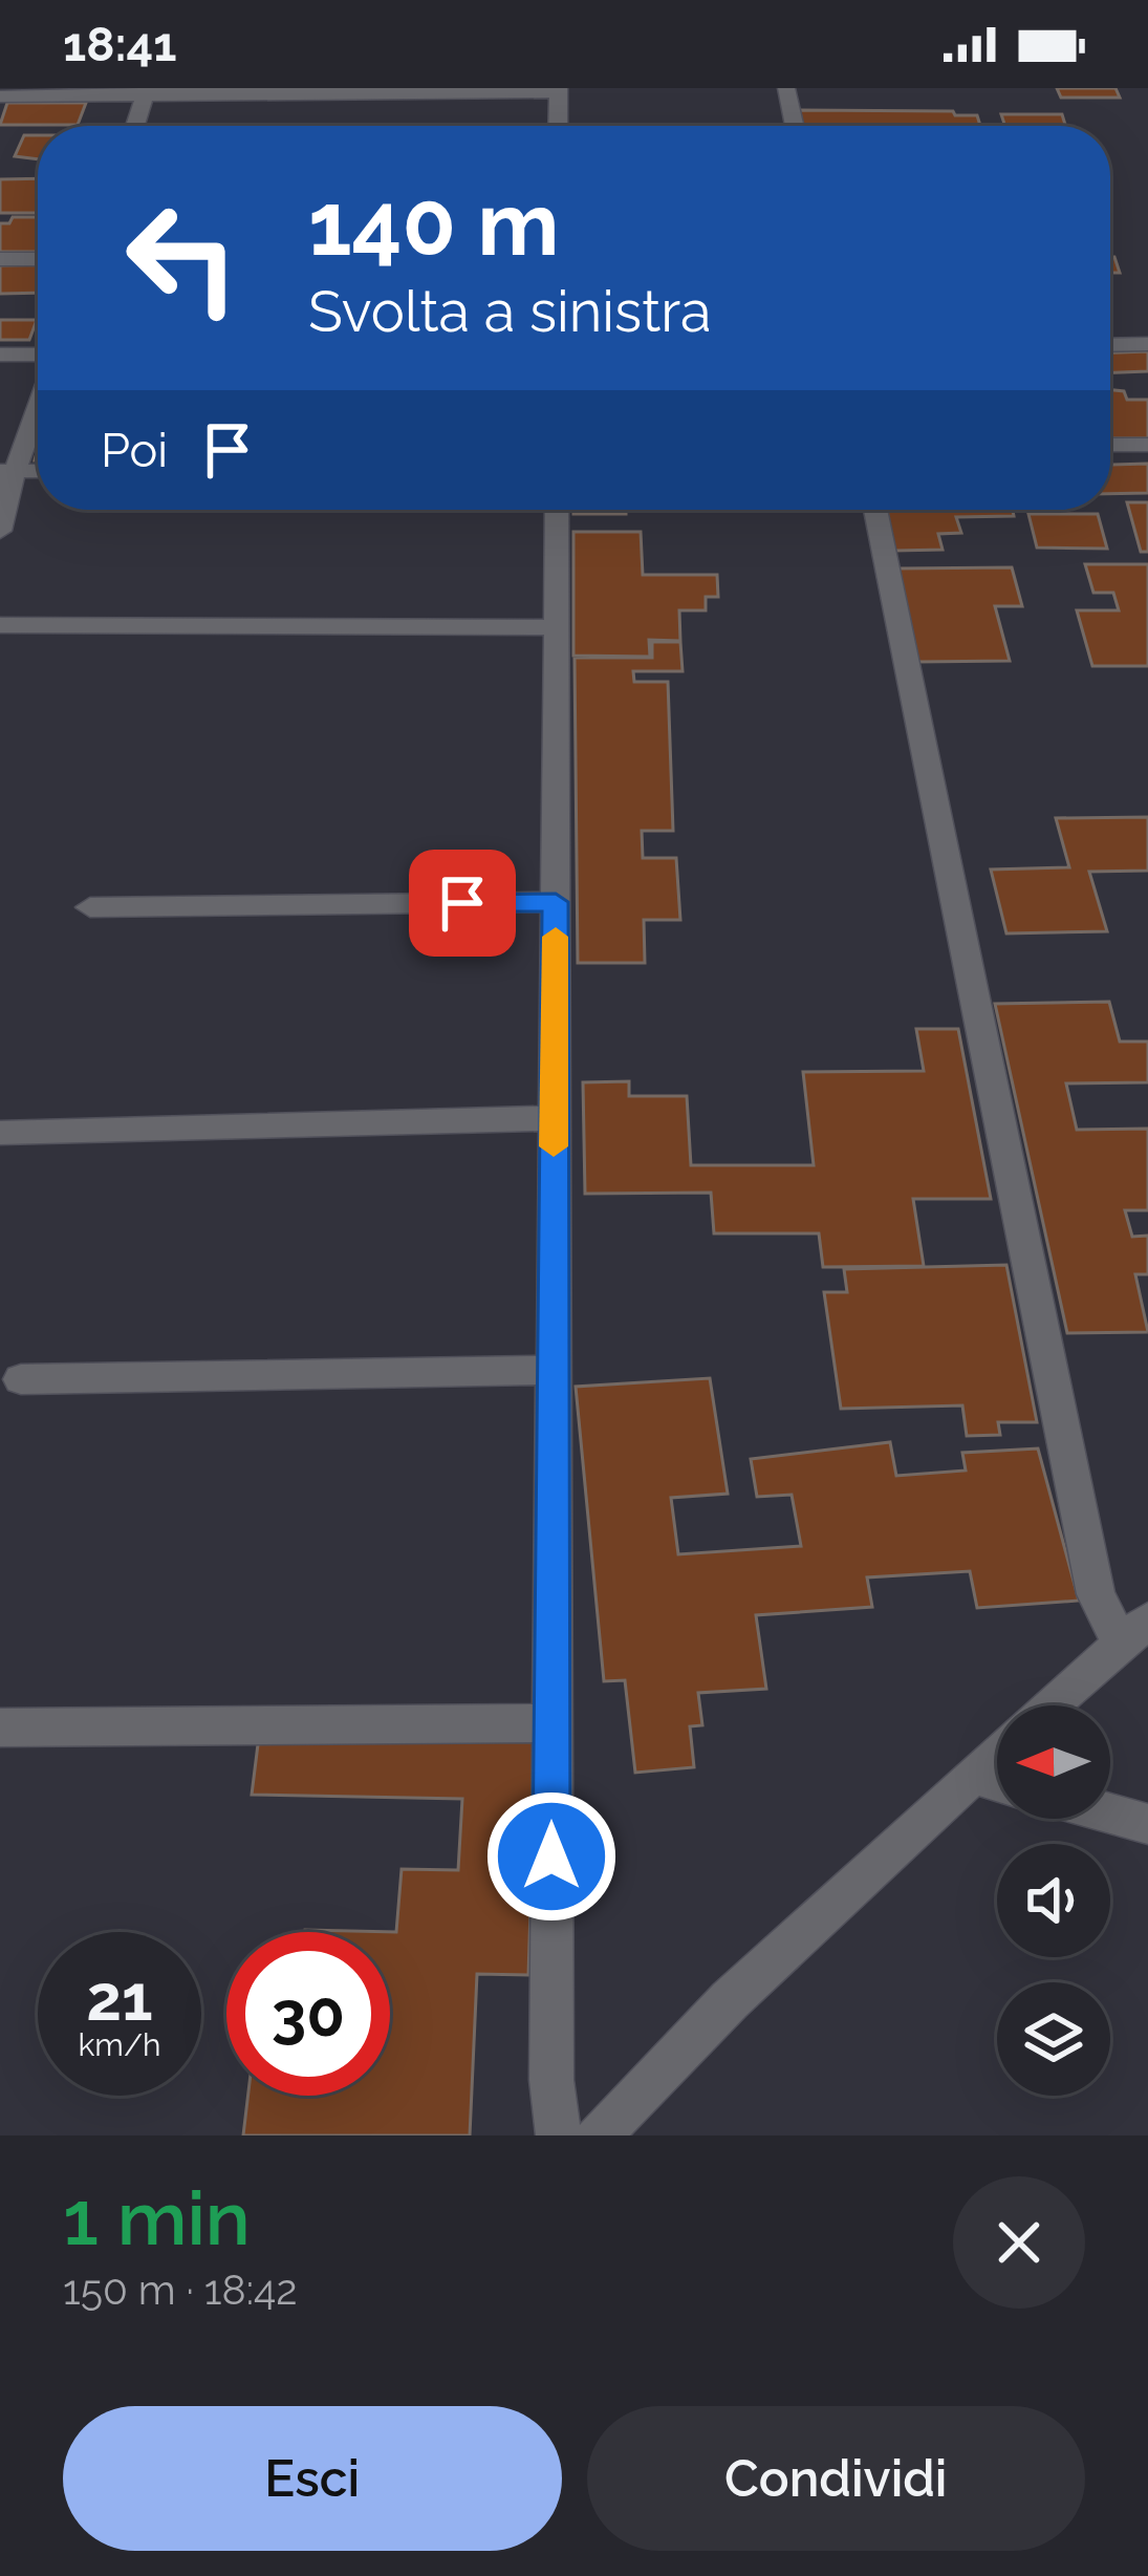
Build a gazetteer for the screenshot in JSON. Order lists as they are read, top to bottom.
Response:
{
  "north": "left",
  "page": {
    "status": "18:41",
    "turn": ["140 m", "Svolta a sinistra"],
    "then": "Poi",
    "speed": "21 km/h",
    "limit": "30",
    "heading": ["1 min", "150 m · 18:42"],
    "buttons": ["Esci", "Condividi"]
  }
}
